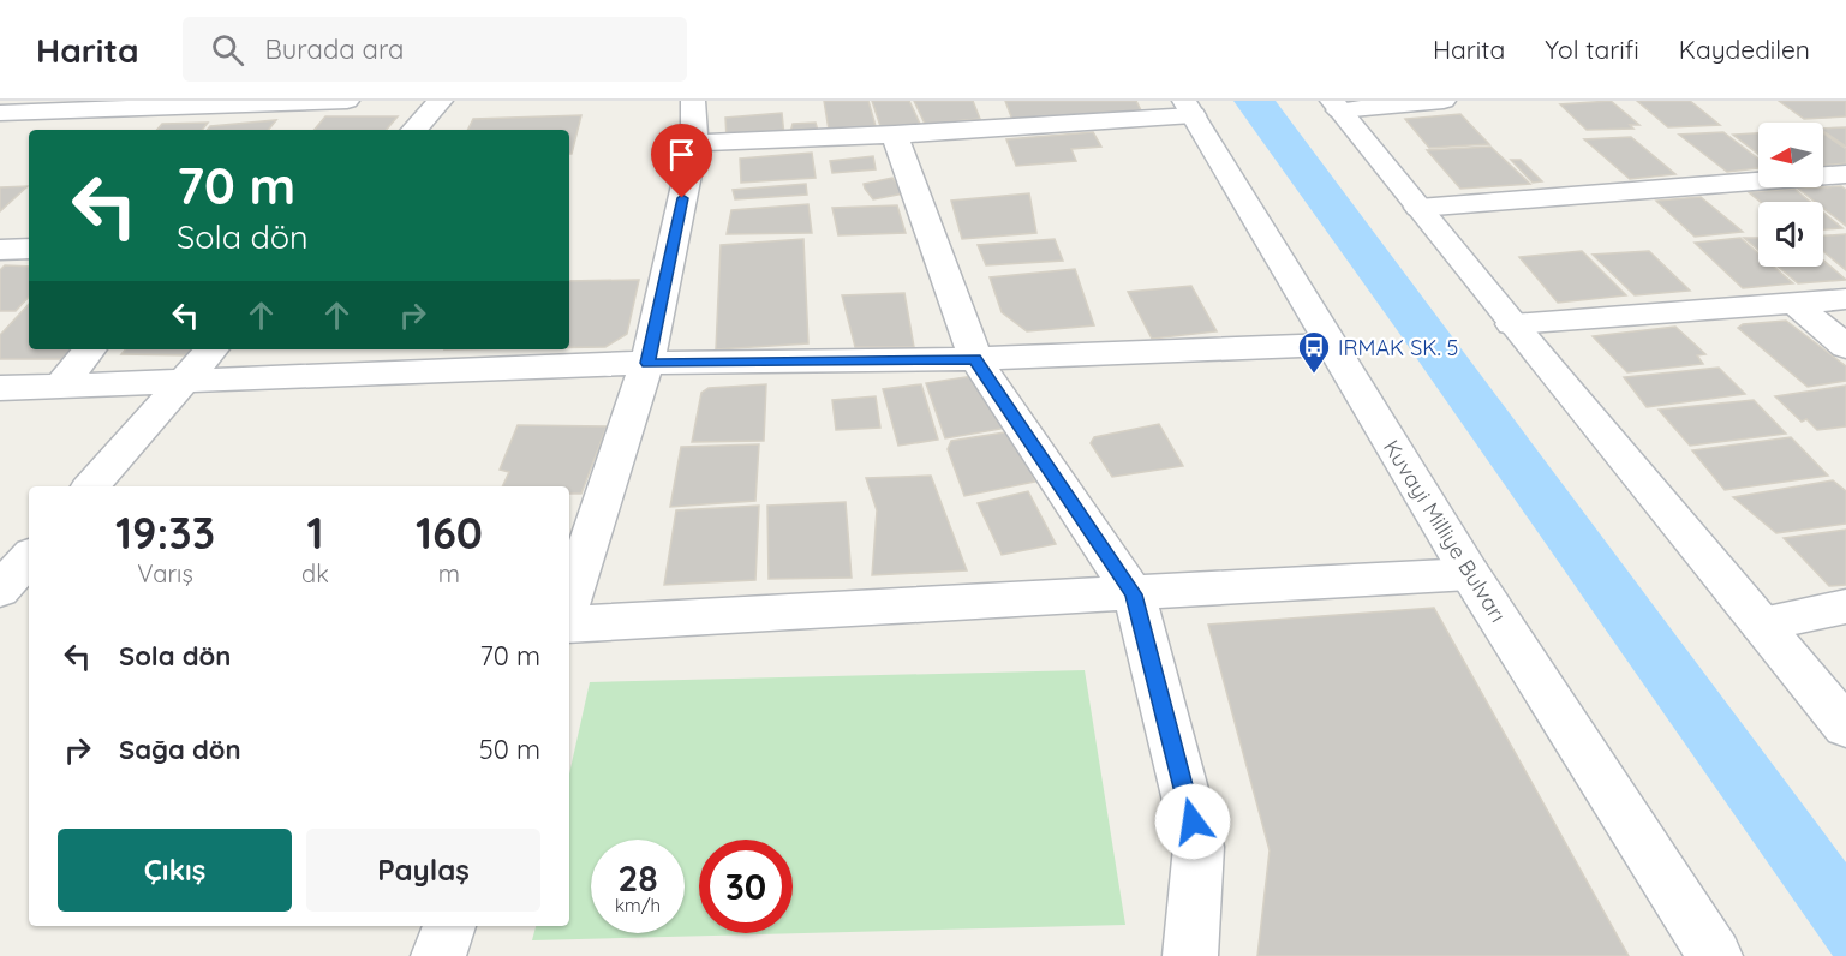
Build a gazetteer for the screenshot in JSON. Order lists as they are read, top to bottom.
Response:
{
  "streets": {
    "street": ["Kuvayi Milliye Bulvarı"]
  },
  "places": {
    "bus stop": ["IRMAK SK. 5"]
  },
  "north": "left",
  "page": {
    "header": "Harita",
    "search": "Burada ara",
    "nav": ["Harita", "Yol tarifi", "Kaydedilen"],
    "turn": ["70 m", "Sola dön"],
    "eta": [
      "19:33",
      "Varış",
      "1",
      "dk",
      "160",
      "m"
    ],
    "list": [
      {
        "name": "Sola dön",
        "value": "70 m"
      },
      {
        "name": "Sağa dön",
        "value": "50 m"
      }
    ],
    "buttons": ["Çıkış", "Paylaş"],
    "speed": "28 km/h",
    "limit": "30"
  }
}
